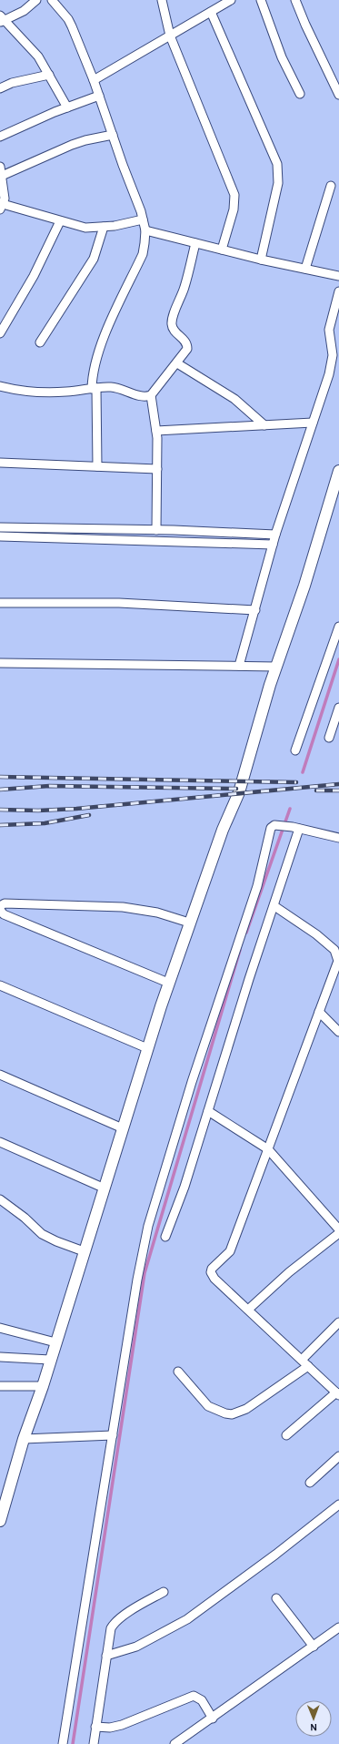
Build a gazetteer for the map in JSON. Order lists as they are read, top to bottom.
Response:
{
  "north": "bottom"
}
